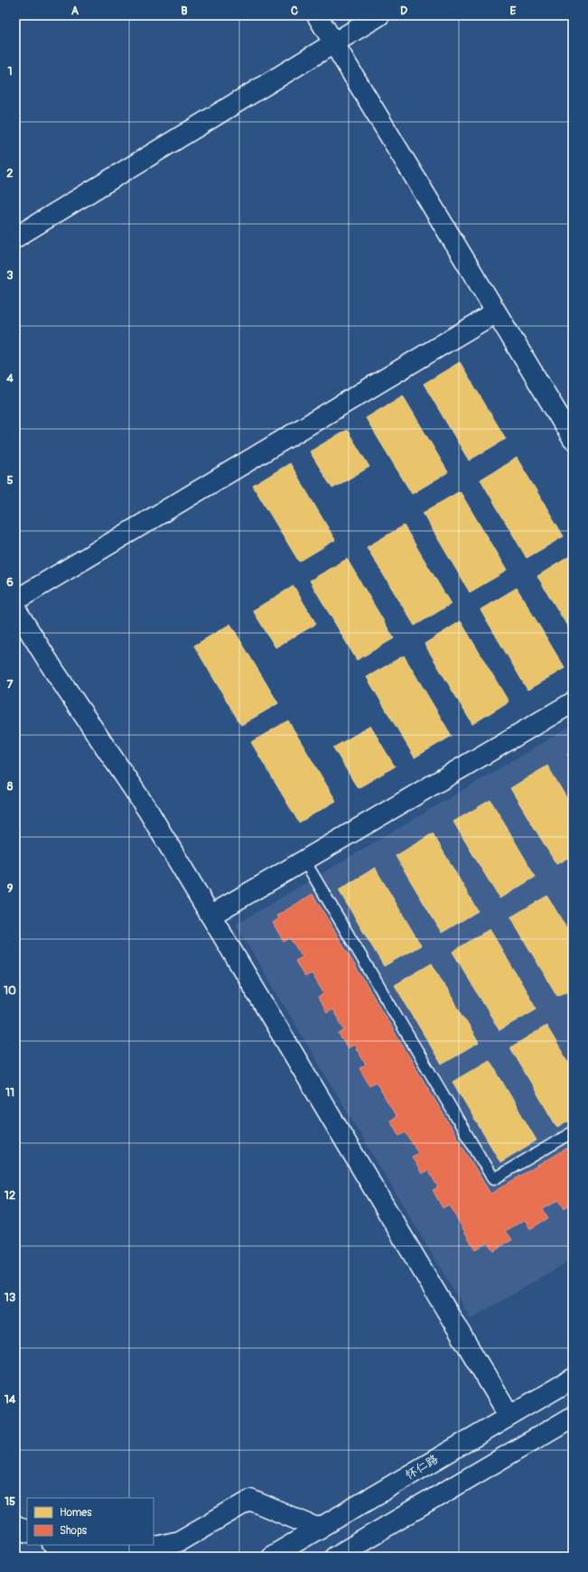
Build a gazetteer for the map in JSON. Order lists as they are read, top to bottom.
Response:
{
  "streets": {
    "street": ["怀仁路"]
  },
  "legend": ["Homes", "Shops"],
  "grid": {
    "columns": [
      "A",
      "B",
      "C",
      "D",
      "E"
    ],
    "rows": [
      "1",
      "2",
      "3",
      "4",
      "5",
      "6",
      "7",
      "8",
      "9",
      "10",
      "11",
      "12",
      "13",
      "14",
      "15"
    ]
  }
}
